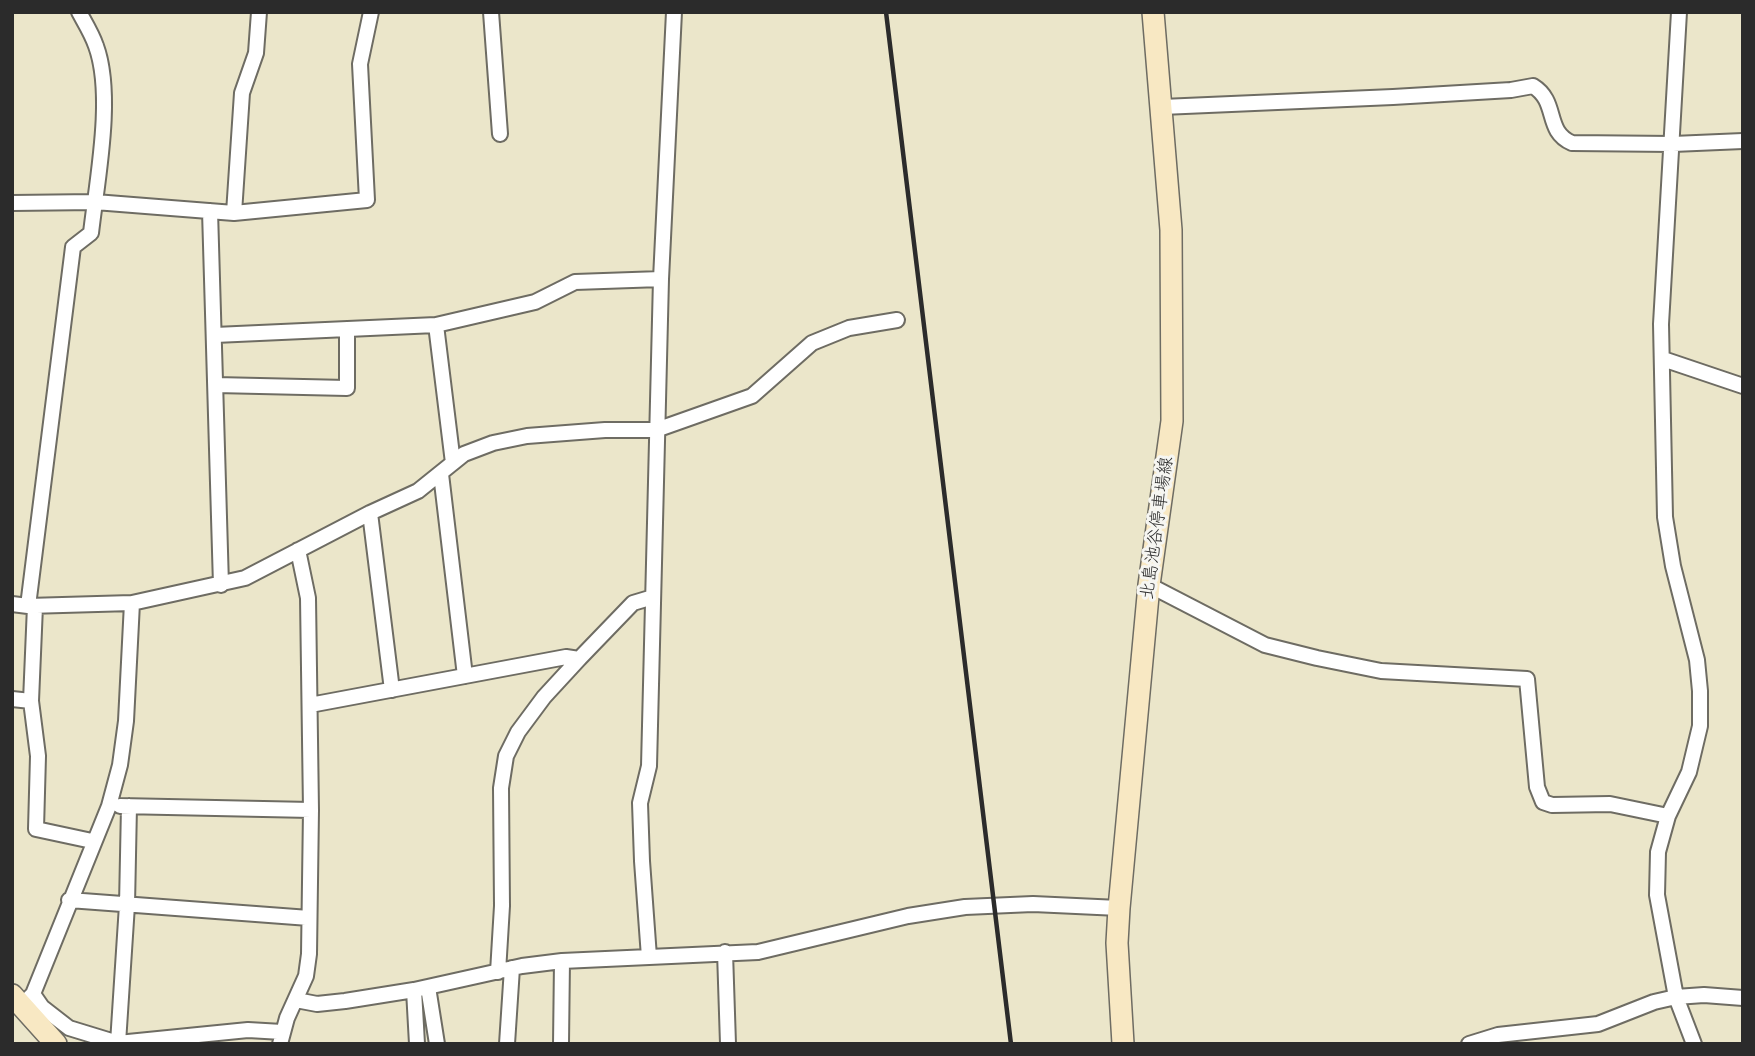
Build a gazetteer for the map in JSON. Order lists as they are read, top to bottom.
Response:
{
  "streets": {
    "main road": ["北島池谷停車場線"]
  }
}
